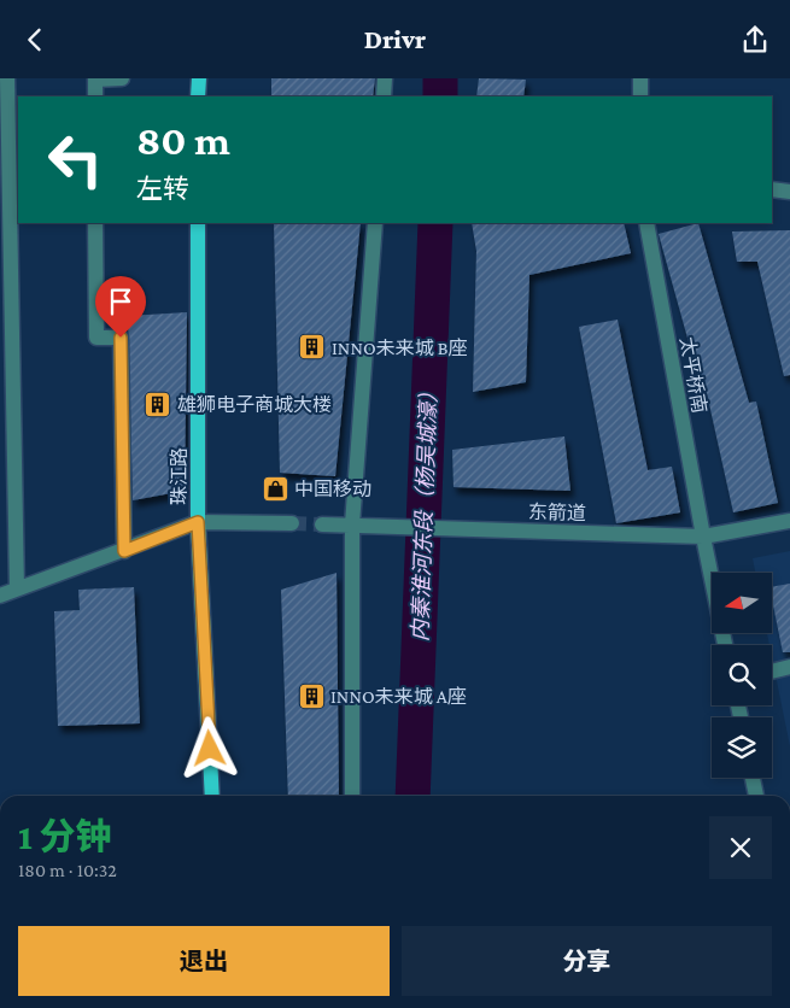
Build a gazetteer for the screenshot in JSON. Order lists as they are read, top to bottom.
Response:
{
  "streets": {
    "main road": ["珠江路"],
    "street": ["太平桥南", "东箭道"]
  },
  "crossings": [
    ["太平桥南", "东箭道"]
  ],
  "water": ["内秦淮河东段（杨吴城濠）"],
  "places": {
    "building": ["INNO未来城 B座", "雄狮电子商城大楼", "INNO未来城 A座"],
    "shop": ["中国移动"]
  },
  "north": "left",
  "page": {
    "header": "Drivr",
    "turn": ["80 m", "左转"],
    "heading": ["1 分钟", "180 m · 10:32"],
    "buttons": ["退出", "分享"]
  }
}
